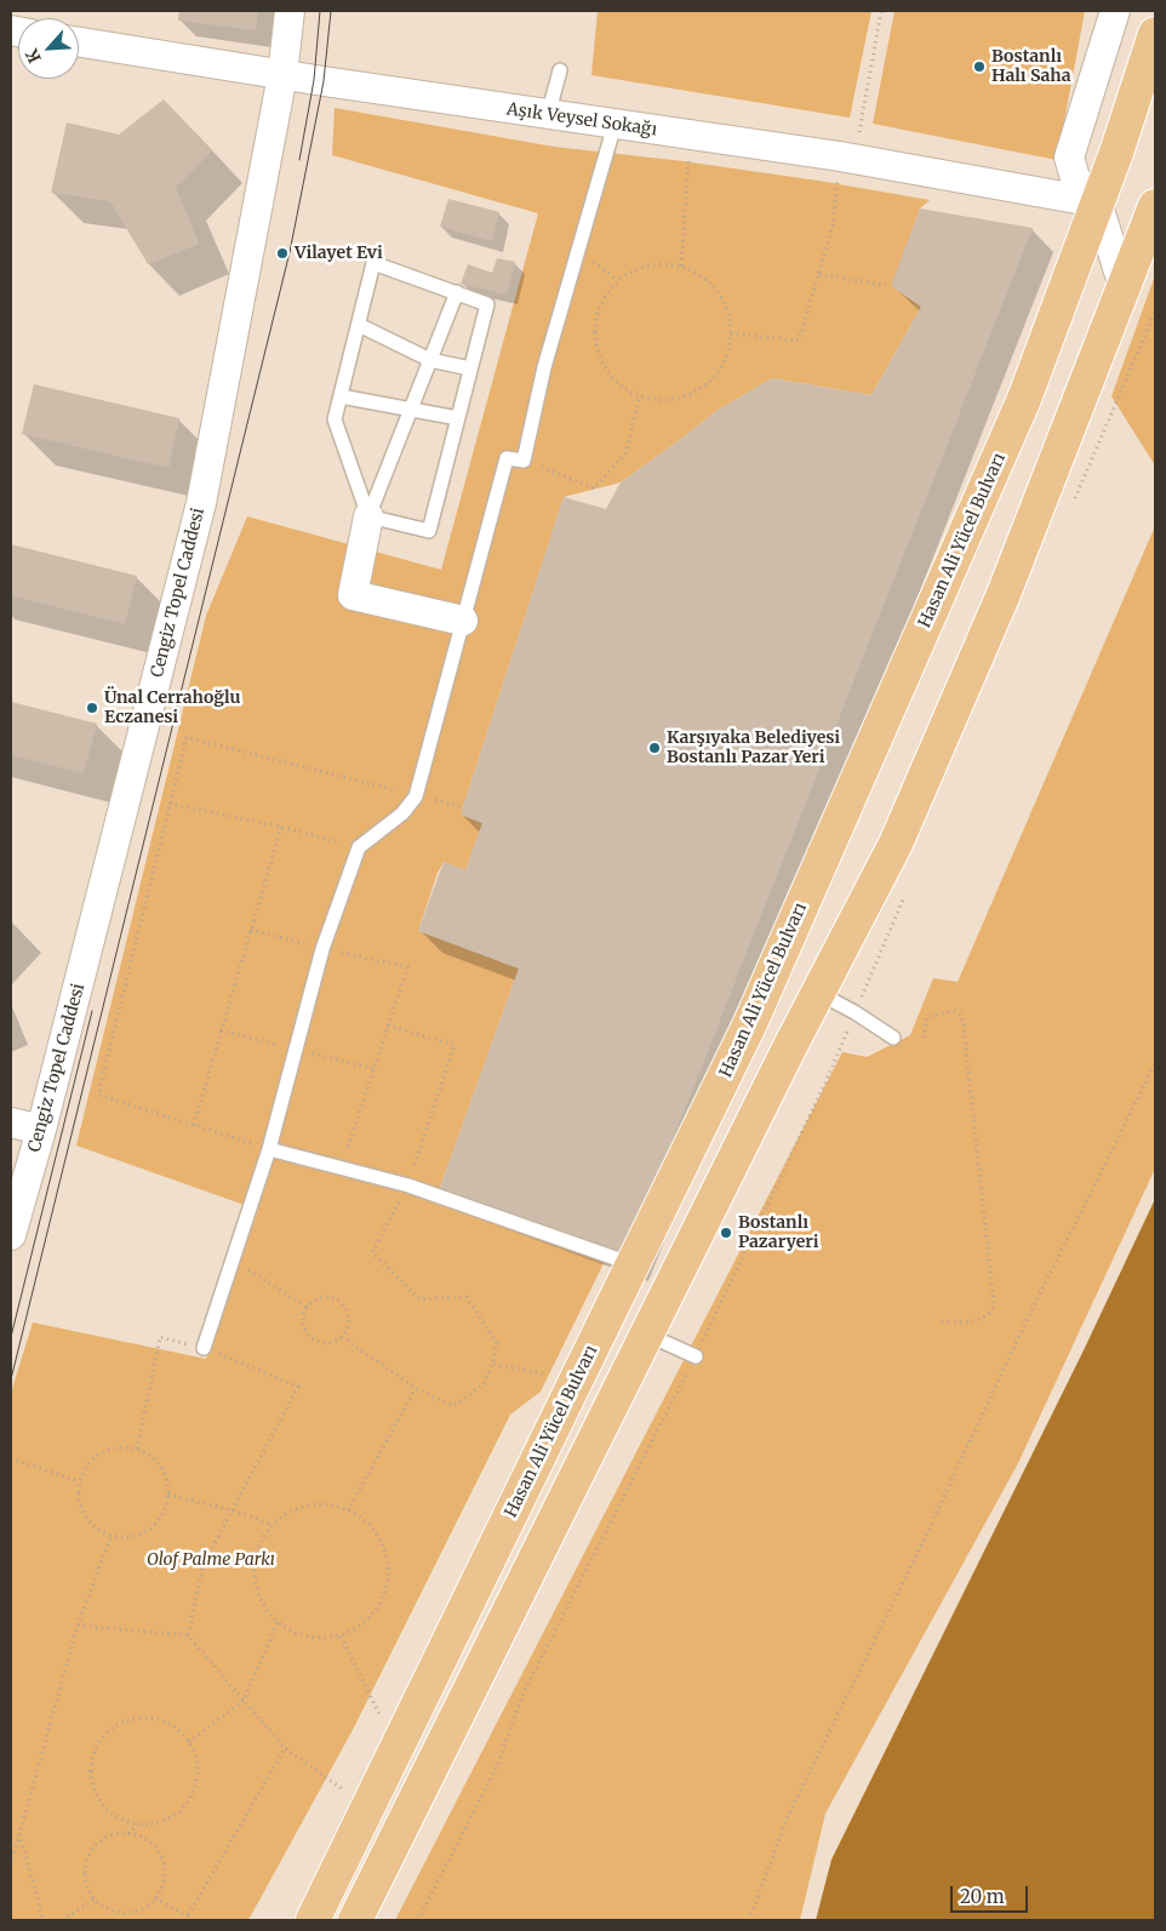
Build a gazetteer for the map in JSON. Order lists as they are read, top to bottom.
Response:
{
  "streets": {
    "main road": ["Hasan Ali Yücel Bulvarı"],
    "street": ["Aşık Veysel Sokağı", "Cengiz Topel Caddesi"]
  },
  "crossings": [
    ["Aşık Veysel Sokağı", "Hasan Ali Yücel Bulvarı"],
    ["Aşık Veysel Sokağı", "Cengiz Topel Caddesi"]
  ],
  "parks": ["Olof Palme Parkı"],
  "places": [
    "Bostanlı Halı Saha",
    "Vilayet Evi",
    "Ünal Cerrahoğlu Eczanesi",
    "Karşıyaka Belediyesi Bostanlı Pazar Yeri",
    "Bostanlı Pazaryeri"
  ],
  "scale_bar": "20 m",
  "north": "bottom left"
}
